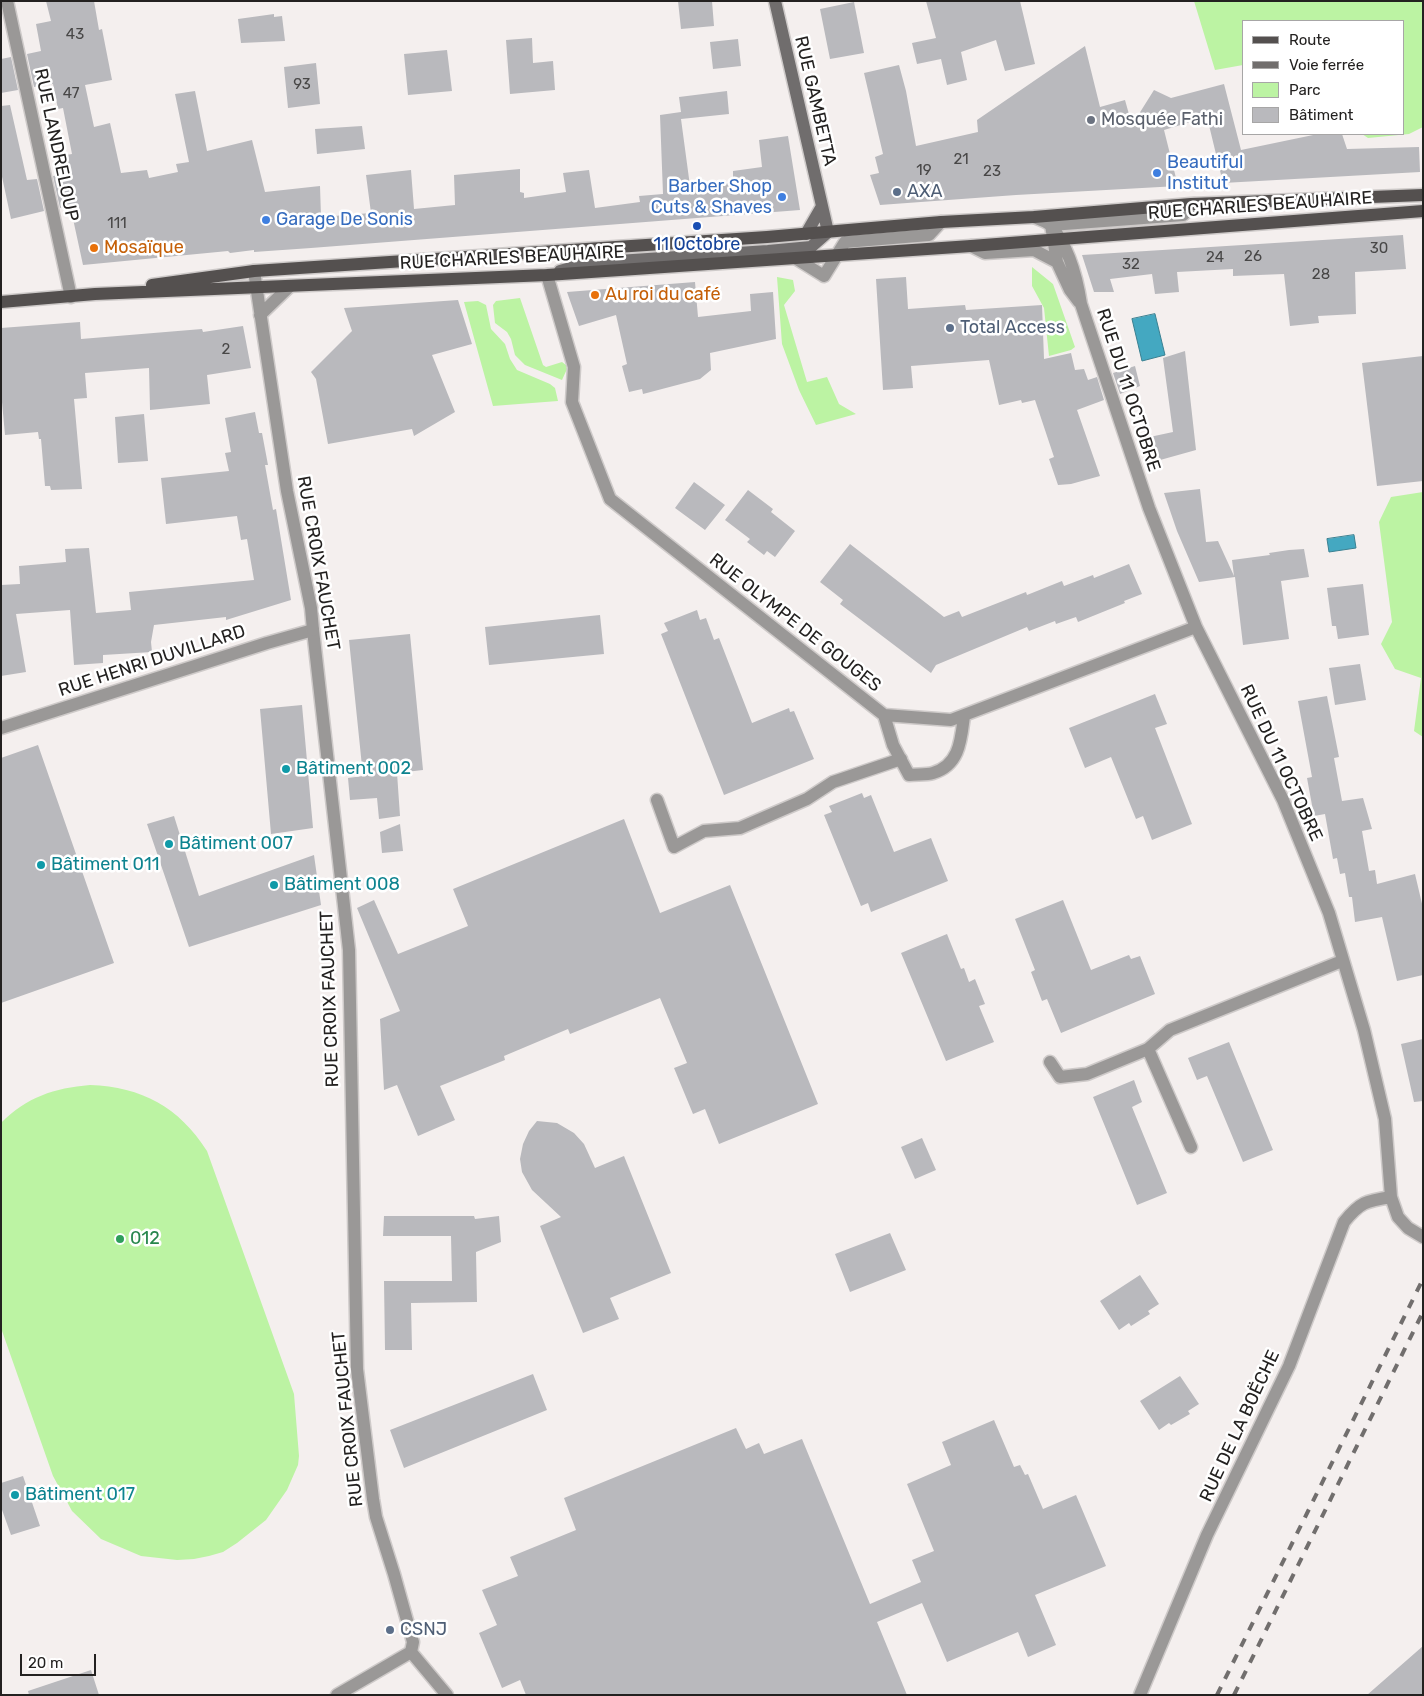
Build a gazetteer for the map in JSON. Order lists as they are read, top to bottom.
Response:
{
  "streets": {
    "main road": ["RUE GAMBETTA", "RUE CHARLES BEAUHAIRE"],
    "street": [
      "RUE LANDRELOUP",
      "RUE DU 11 OCTOBRE",
      "RUE CROIX FAUCHET",
      "RUE OLYMPE DE GOUGES",
      "RUE HENRI DUVILLARD",
      "RUE DE LA BOËCHE"
    ]
  },
  "crossings": [
    ["RUE LANDRELOUP", "RUE CHARLES BEAUHAIRE"],
    ["RUE CHARLES BEAUHAIRE", "RUE CROIX FAUCHET"],
    ["RUE CHARLES BEAUHAIRE", "RUE OLYMPE DE GOUGES"],
    ["RUE DU 11 OCTOBRE", "RUE OLYMPE DE GOUGES"],
    ["RUE DU 11 OCTOBRE", "RUE DE LA BOËCHE"],
    ["RUE CROIX FAUCHET", "RUE HENRI DUVILLARD"]
  ],
  "places": [
    "Mosquée Fathi",
    "Beautiful Institut",
    "AXA",
    "Barber Shop Cuts & Shaves",
    "Garage De Sonis",
    "11 Octobre",
    "Mosaïque",
    "Au roi du café",
    "Total Access",
    "Bâtiment 002",
    "Bâtiment 007",
    "Bâtiment 011",
    "Bâtiment 008",
    "012",
    "Bâtiment 017",
    "CSNJ"
  ],
  "house_numbers": [
    "43",
    "93",
    "47",
    "21",
    "19",
    "23",
    "111",
    "30",
    "26",
    "24",
    "32",
    "28",
    "2"
  ],
  "legend": [
    "Route",
    "Voie ferrée",
    "Parc",
    "Bâtiment"
  ],
  "scale_bar": "20 m"
}
